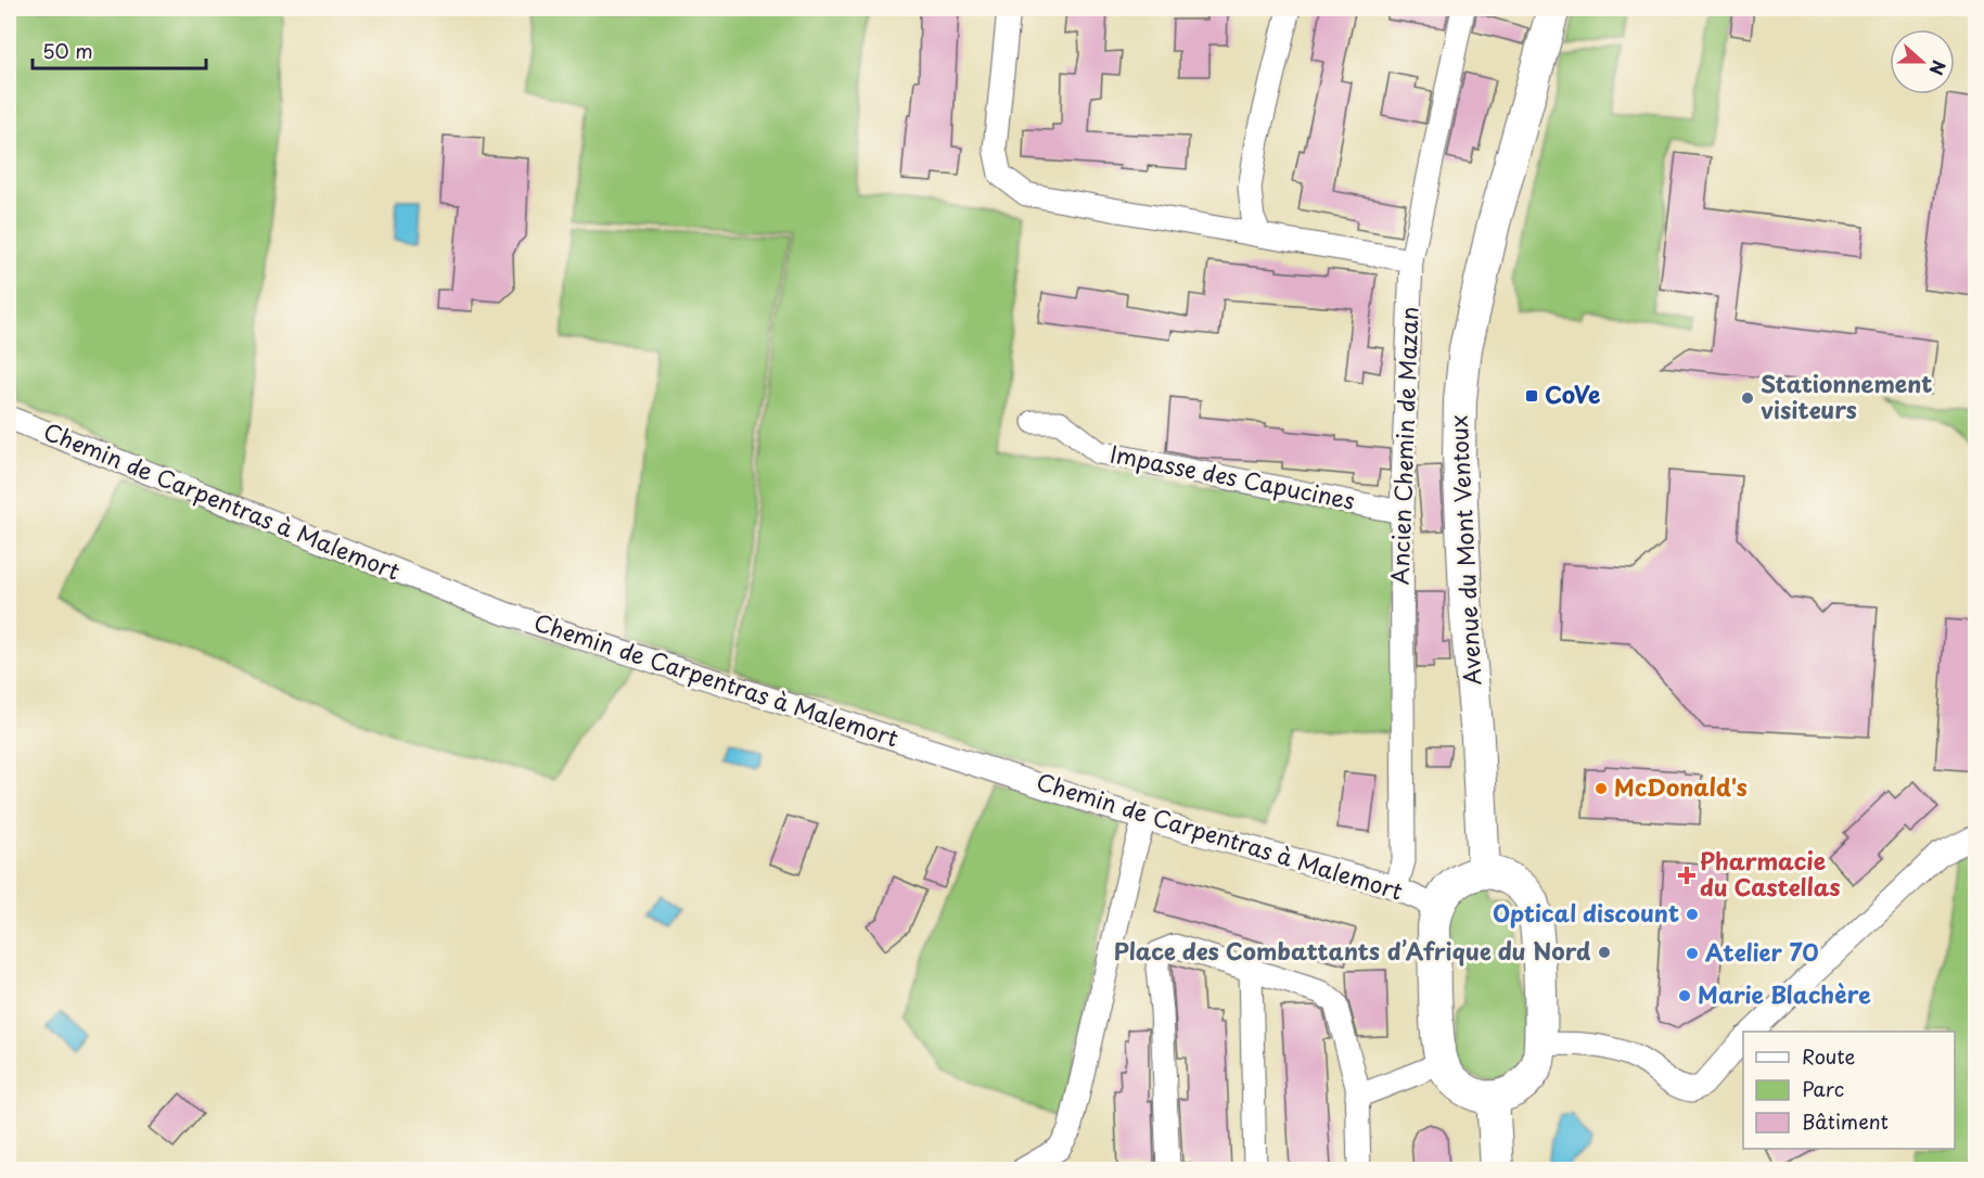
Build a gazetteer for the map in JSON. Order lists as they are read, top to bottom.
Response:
{
  "streets": {
    "main road": ["Avenue du Mont Ventoux"],
    "street": ["Ancien Chemin de Mazan", "Impasse des Capucines", "Chemin de Carpentras à Malemort"]
  },
  "crossings": [
    ["Ancien Chemin de Mazan", "Impasse des Capucines"],
    ["Ancien Chemin de Mazan", "Chemin de Carpentras à Malemort"]
  ],
  "places": {
    "transit": ["CoVe"],
    "other": [
      "Stationnement visiteurs",
      "McDonald's",
      "Optical discount",
      "Place des Combattants d’Afrique du Nord",
      "Atelier 70",
      "Marie Blachère"
    ],
    "health": ["Pharmacie du Castellas"]
  },
  "legend": ["Route", "Parc", "Bâtiment"],
  "scale_bar": "50 m",
  "north": "right"
}
